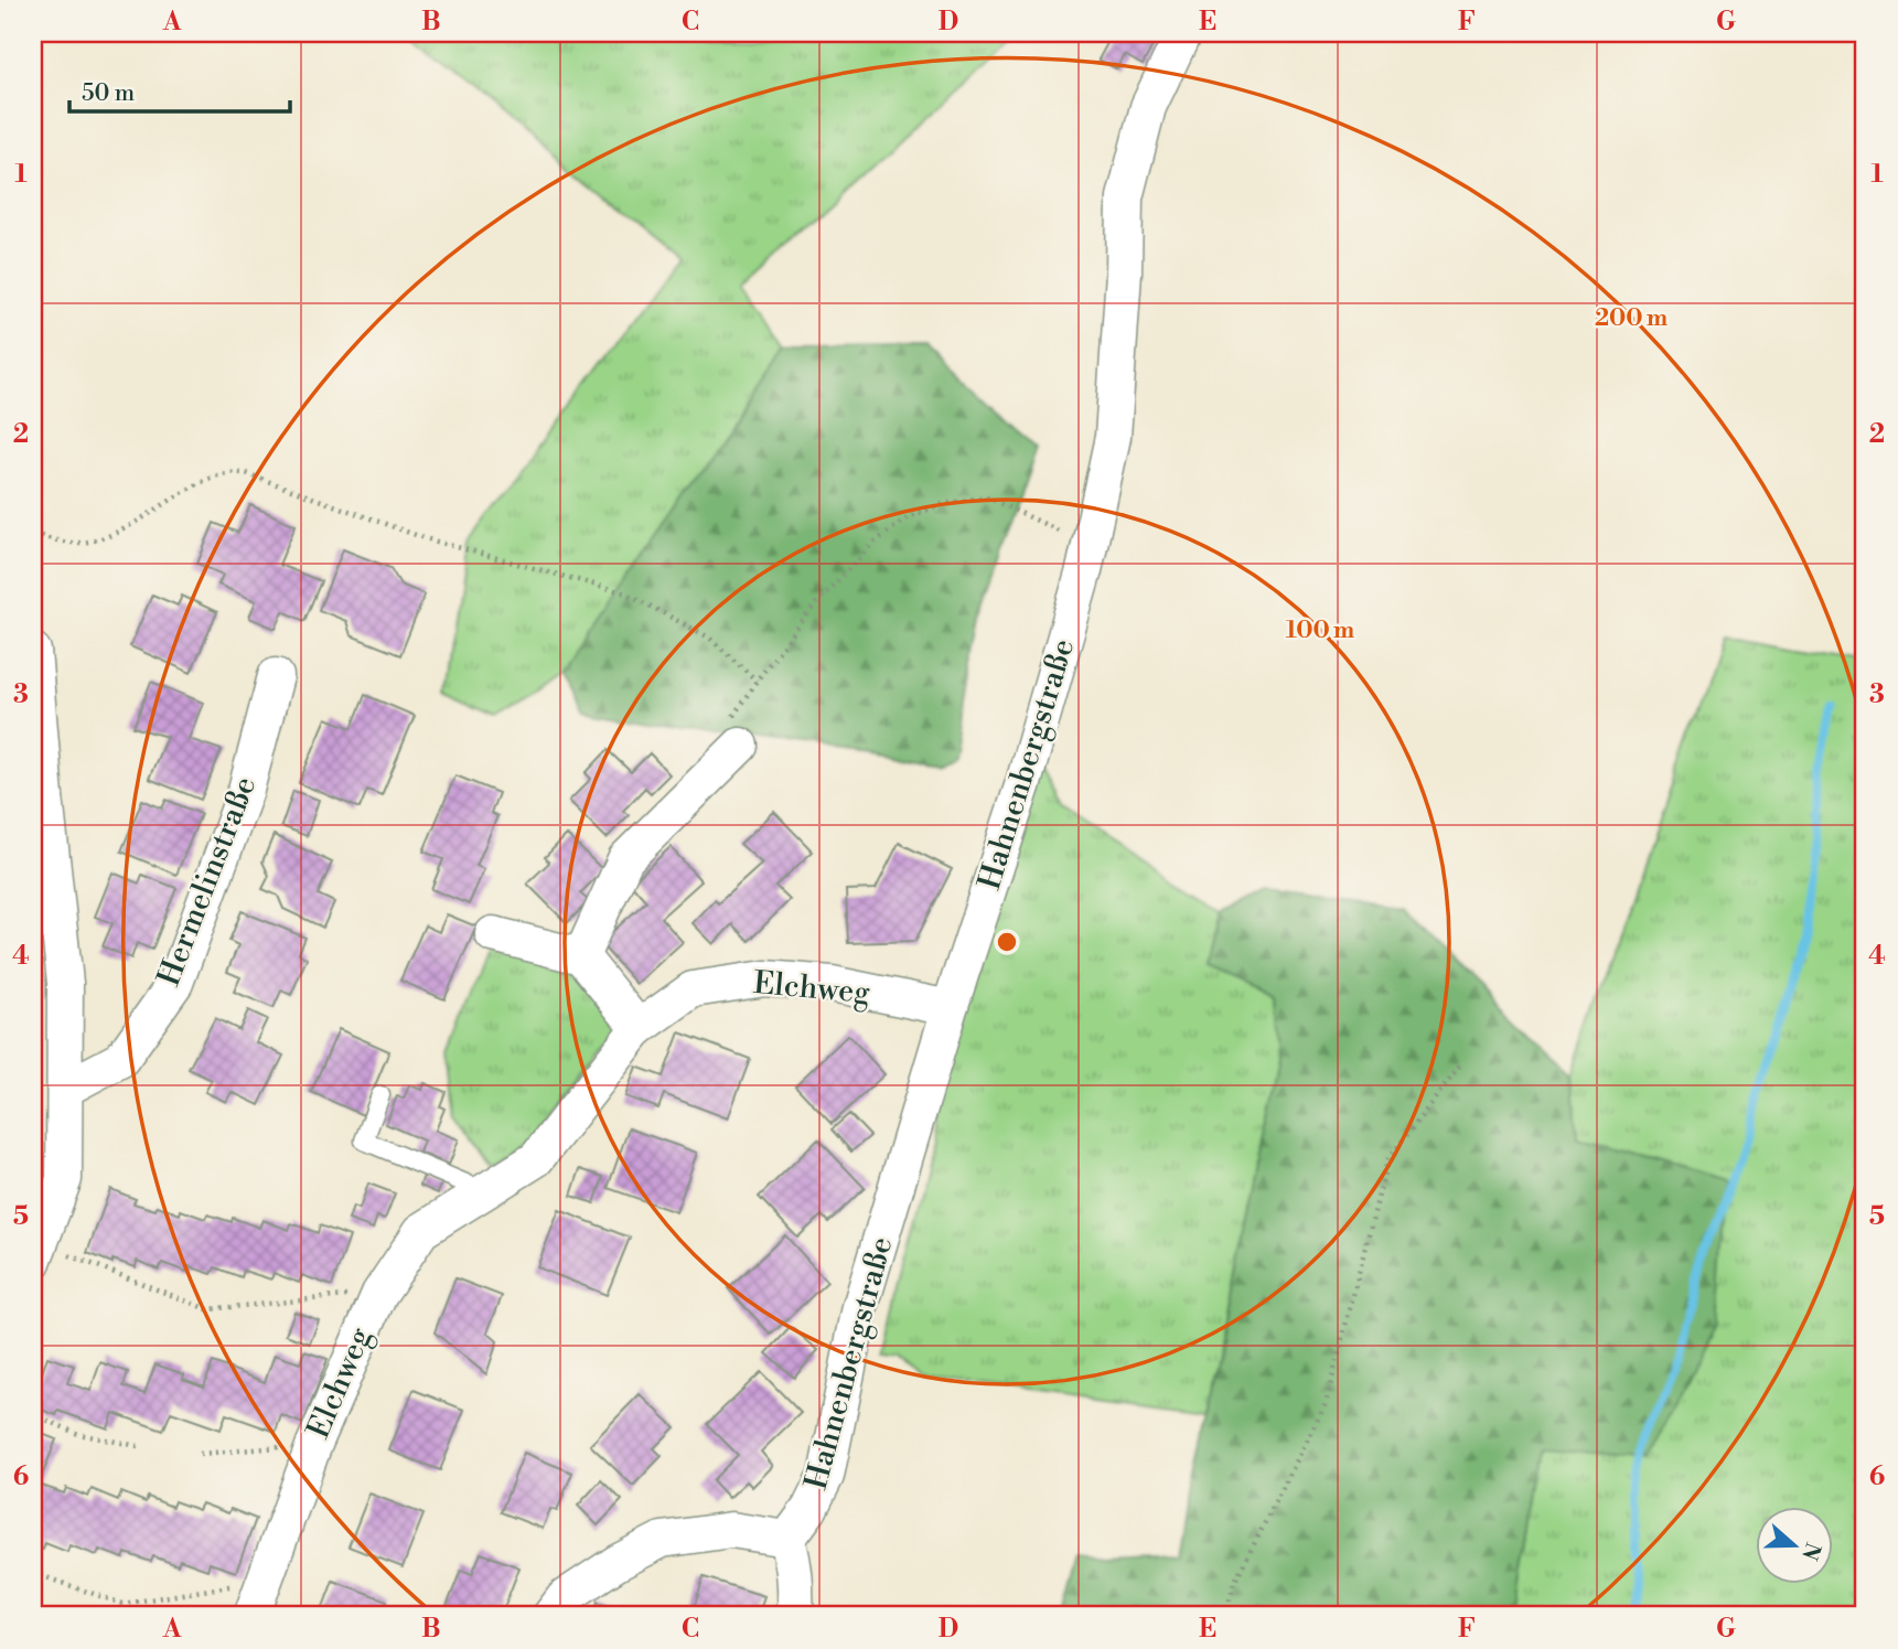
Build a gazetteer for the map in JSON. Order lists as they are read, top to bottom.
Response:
{
  "streets": {
    "street": ["Hahnenbergstraße", "Hermelinstraße", "Elchweg"]
  },
  "crossings": [
    ["Hahnenbergstraße", "Elchweg"]
  ],
  "scale_bar": "50 m",
  "north": "right",
  "grid": {
    "columns": [
      "A",
      "B",
      "C",
      "D",
      "E",
      "F",
      "G"
    ],
    "rows": [
      "1",
      "2",
      "3",
      "4",
      "5",
      "6"
    ]
  },
  "rings": ["200 m", "100 m"]
}
